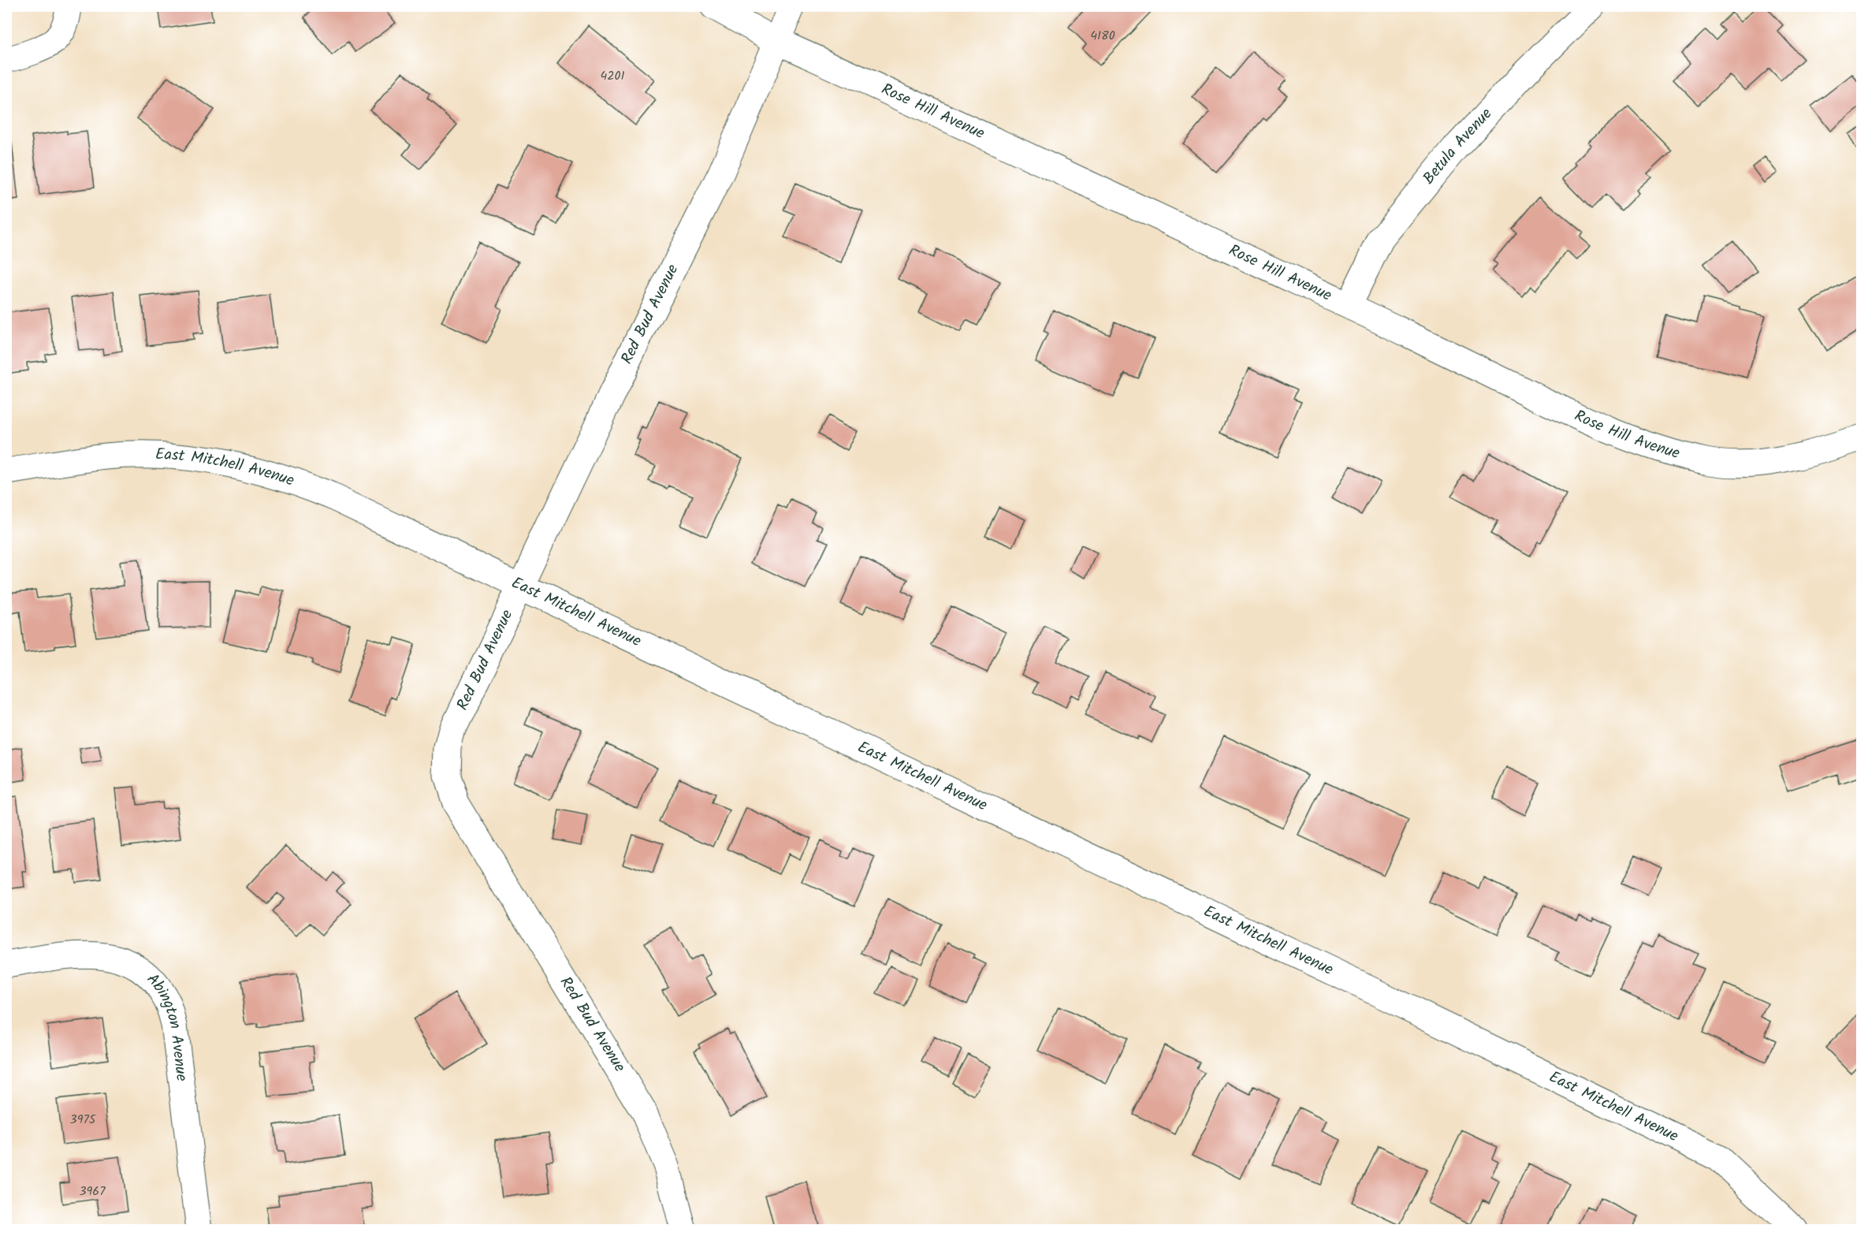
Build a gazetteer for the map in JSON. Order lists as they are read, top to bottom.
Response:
{
  "streets": {
    "street": [
      "Rose Hill Avenue",
      "Betula Avenue",
      "Red Bud Avenue",
      "East Mitchell Avenue",
      "Abington Avenue"
    ]
  },
  "crossings": [
    ["Rose Hill Avenue", "Betula Avenue"],
    ["Rose Hill Avenue", "Red Bud Avenue"],
    ["Red Bud Avenue", "East Mitchell Avenue"]
  ],
  "house_numbers": [
    "4180",
    "4201",
    "3975",
    "3967"
  ]
}
